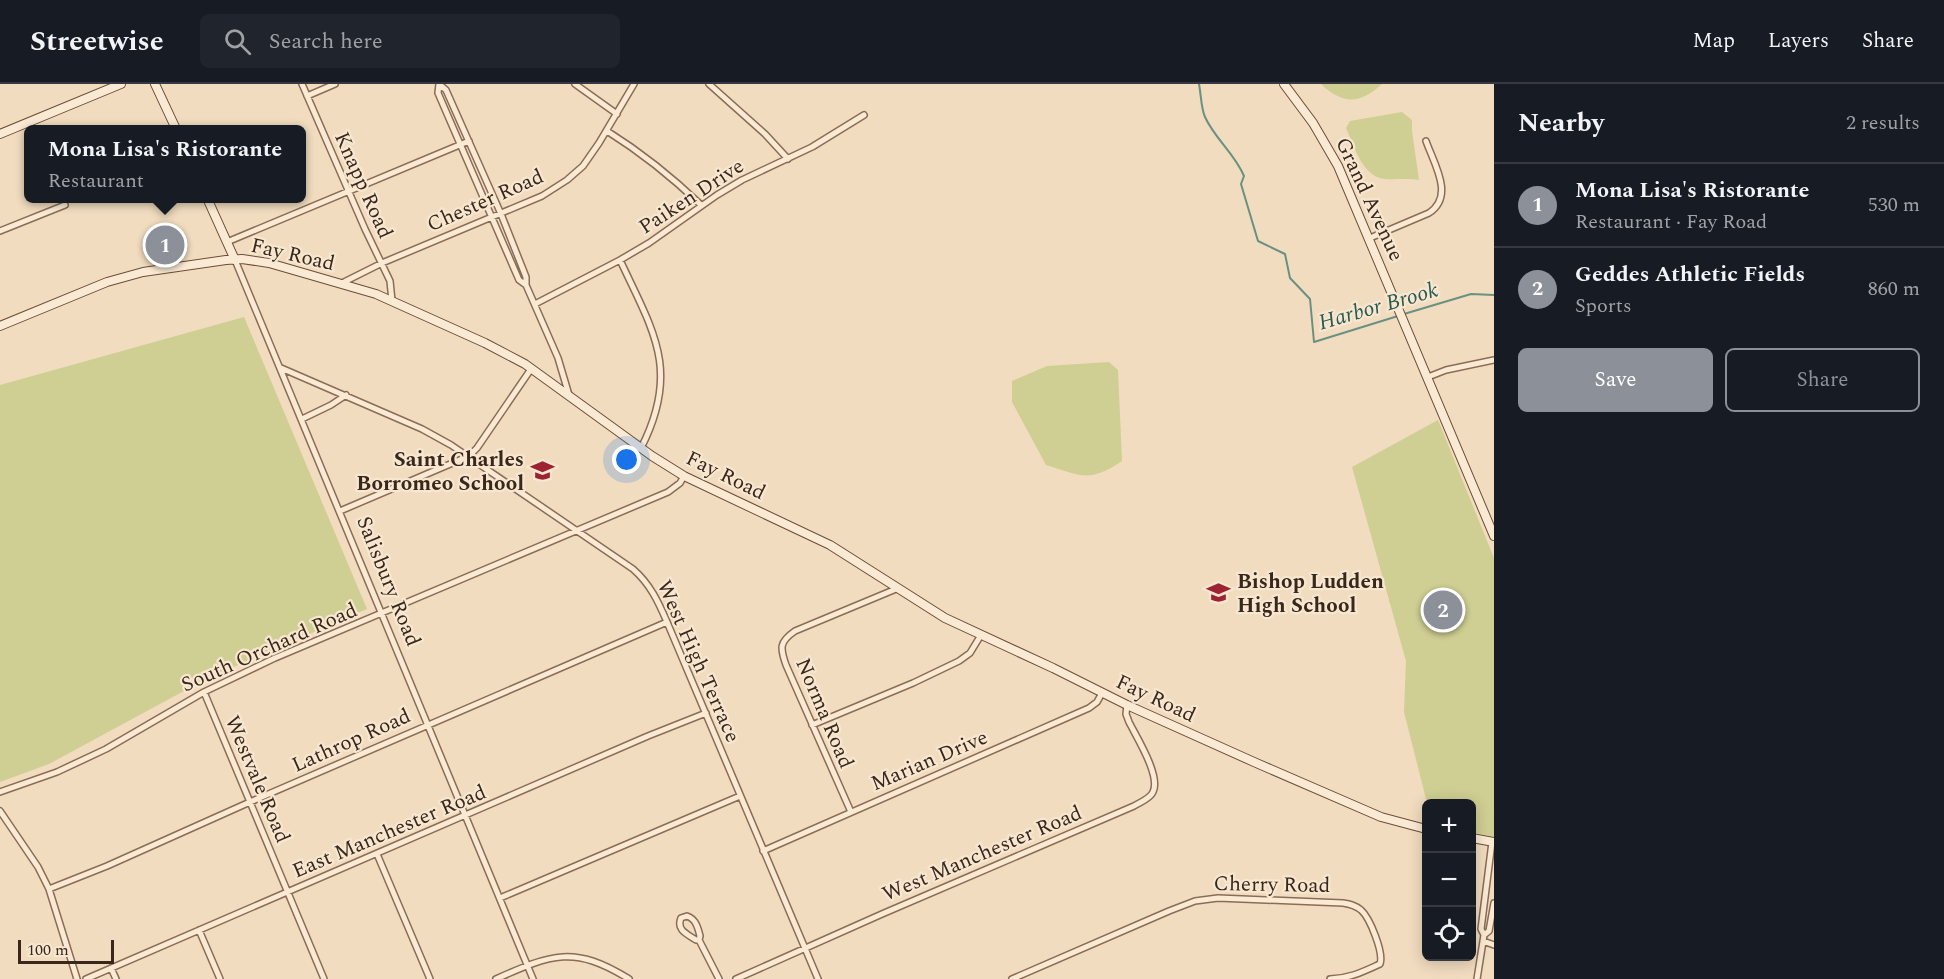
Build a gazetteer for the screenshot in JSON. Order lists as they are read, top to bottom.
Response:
{
  "streets": {
    "street": [
      "Knapp Road",
      "Paiken Drive",
      "Grand Avenue",
      "Chester Road",
      "Fay Road",
      "Salisbury Road",
      "South Orchard Road",
      "West High Terrace",
      "Norma Road",
      "Lathrop Road",
      "Marian Drive",
      "Westvale Road",
      "East Manchester Road",
      "West Manchester Road",
      "Cherry Road"
    ]
  },
  "crossings": [
    ["Knapp Road", "Chester Road"],
    ["Knapp Road", "Fay Road"],
    ["Chester Road", "Fay Road"],
    ["Fay Road", "Salisbury Road"],
    ["Fay Road", "South Orchard Road"],
    ["Fay Road", "Norma Road"],
    ["Fay Road", "Marian Drive"],
    ["Fay Road", "West Manchester Road"],
    ["Salisbury Road", "South Orchard Road"],
    ["Salisbury Road", "West High Terrace"],
    ["Salisbury Road", "Lathrop Road"],
    ["Salisbury Road", "East Manchester Road"],
    ["South Orchard Road", "West High Terrace"],
    ["South Orchard Road", "Westvale Road"],
    ["West High Terrace", "Lathrop Road"],
    ["West High Terrace", "Marian Drive"],
    ["West High Terrace", "East Manchester Road"],
    ["West High Terrace", "West Manchester Road"],
    ["Norma Road", "Marian Drive"],
    ["Lathrop Road", "Westvale Road"],
    ["Westvale Road", "East Manchester Road"]
  ],
  "water": ["Harbor Brook"],
  "places": {
    "school or university": ["Saint Charles Borromeo School", "Bishop Ludden High School"]
  },
  "scale_bar": "100 m",
  "page": {
    "header": "Streetwise",
    "search": "Search here",
    "nav": ["Map", "Layers", "Share"],
    "heading": ["Nearby", "2 results"],
    "popup": ["Mona Lisa's Ristorante", "Restaurant"],
    "list": [
      {
        "mark": "1",
        "name": "Mona Lisa's Ristorante",
        "note": "Restaurant · Fay Road",
        "value": "530 m"
      },
      {
        "mark": "2",
        "name": "Geddes Athletic Fields",
        "note": "Sports",
        "value": "860 m"
      }
    ],
    "pins": ["1", "2"],
    "buttons": ["Save", "Share"],
    "map_buttons": ["+", "−"],
    "scale": "100 m"
  }
}
